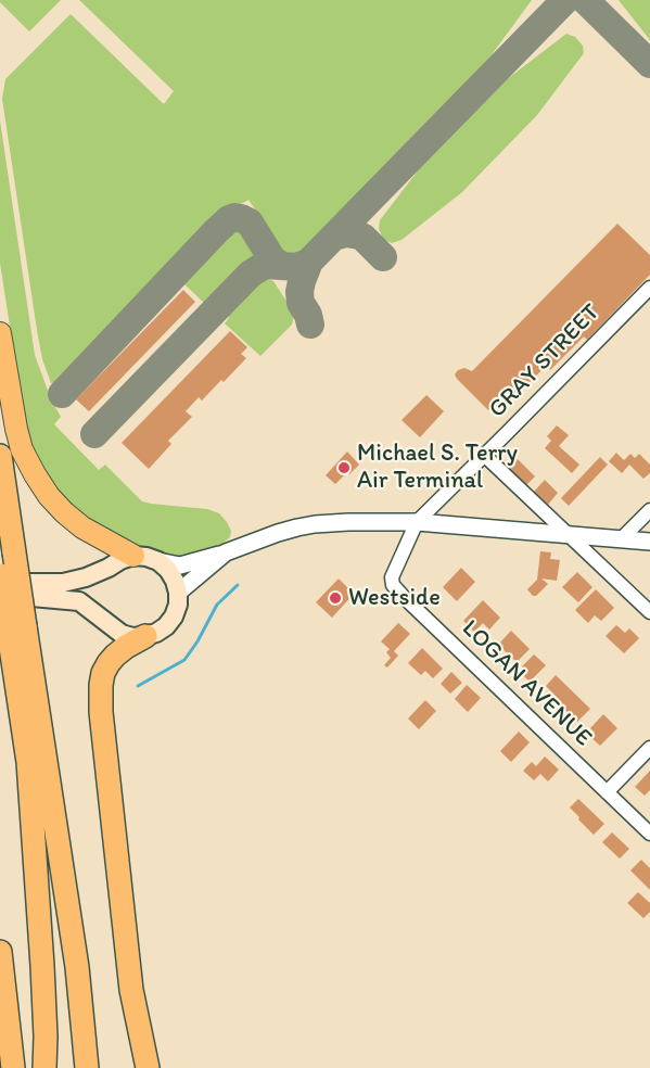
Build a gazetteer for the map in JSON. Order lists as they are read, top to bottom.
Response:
{
  "streets": {
    "street": ["GRAY STREET", "LOGAN AVENUE"]
  },
  "crossings": [
    ["GRAY STREET", "LOGAN AVENUE"]
  ],
  "places": ["Michael S. Terry Air Terminal", "Westside"]
}
